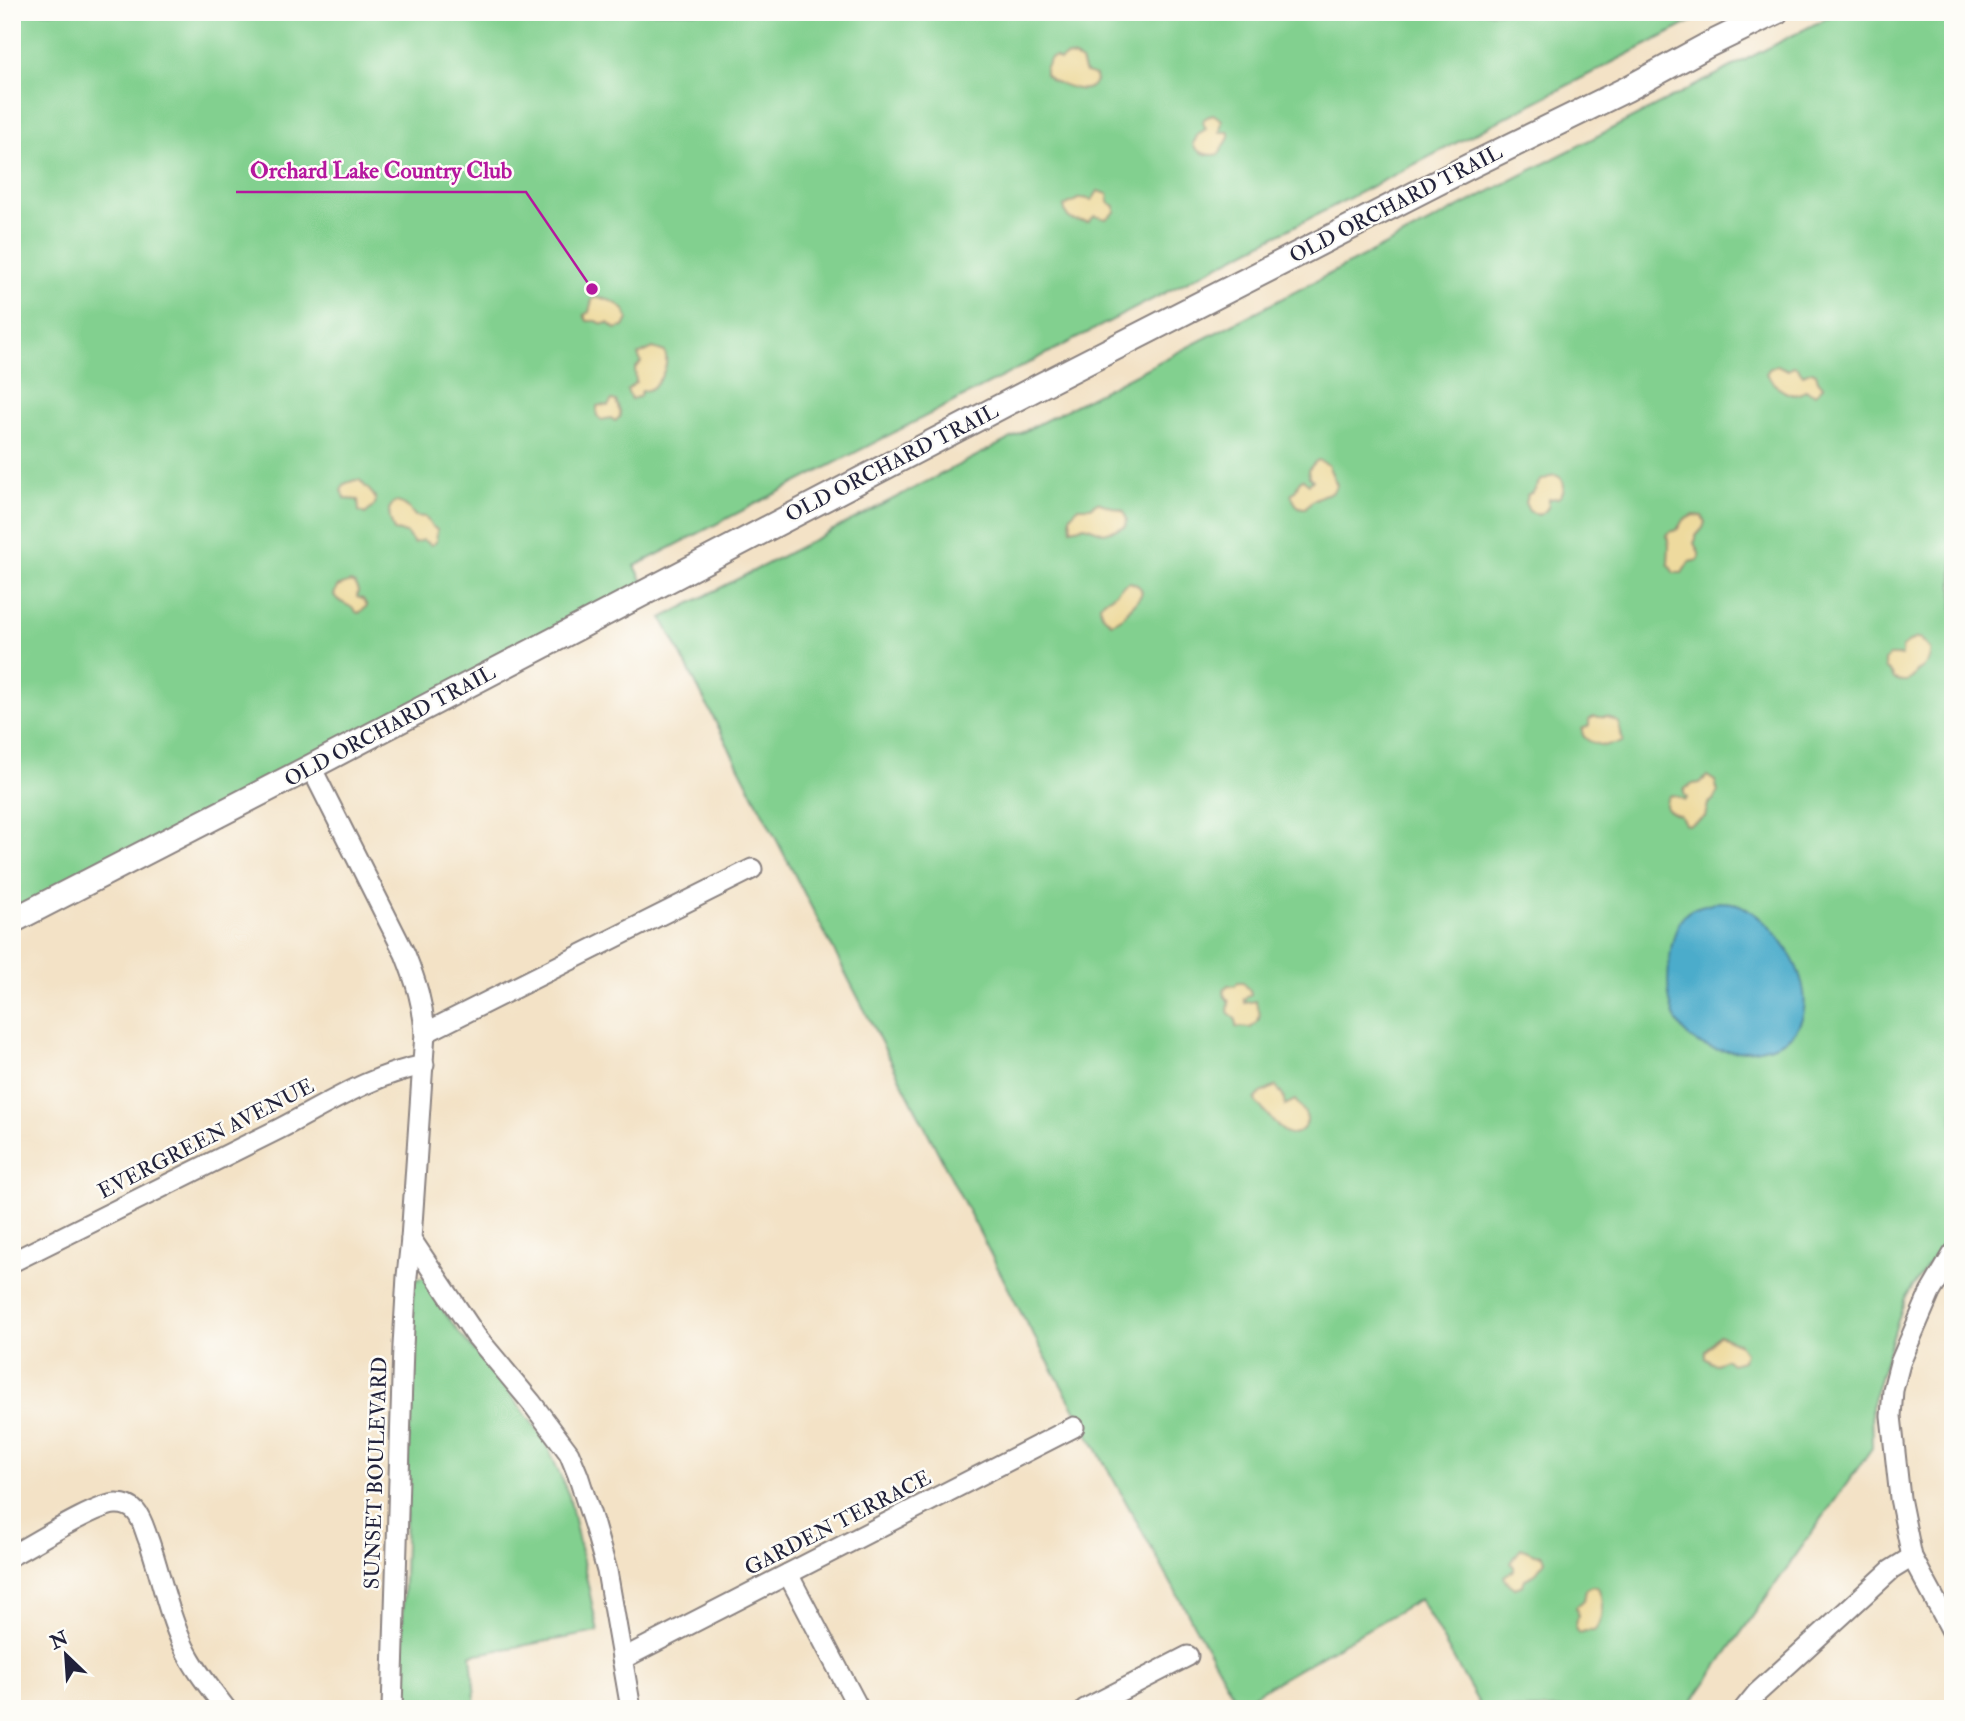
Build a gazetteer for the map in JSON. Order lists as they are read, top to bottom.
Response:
{
  "streets": {
    "street": [
      "OLD ORCHARD TRAIL",
      "EVERGREEN AVENUE",
      "SUNSET BOULEVARD",
      "GARDEN TERRACE"
    ]
  },
  "crossings": [
    ["OLD ORCHARD TRAIL", "SUNSET BOULEVARD"],
    ["EVERGREEN AVENUE", "SUNSET BOULEVARD"]
  ],
  "places": ["Orchard Lake Country Club"],
  "north": "top left"
}
